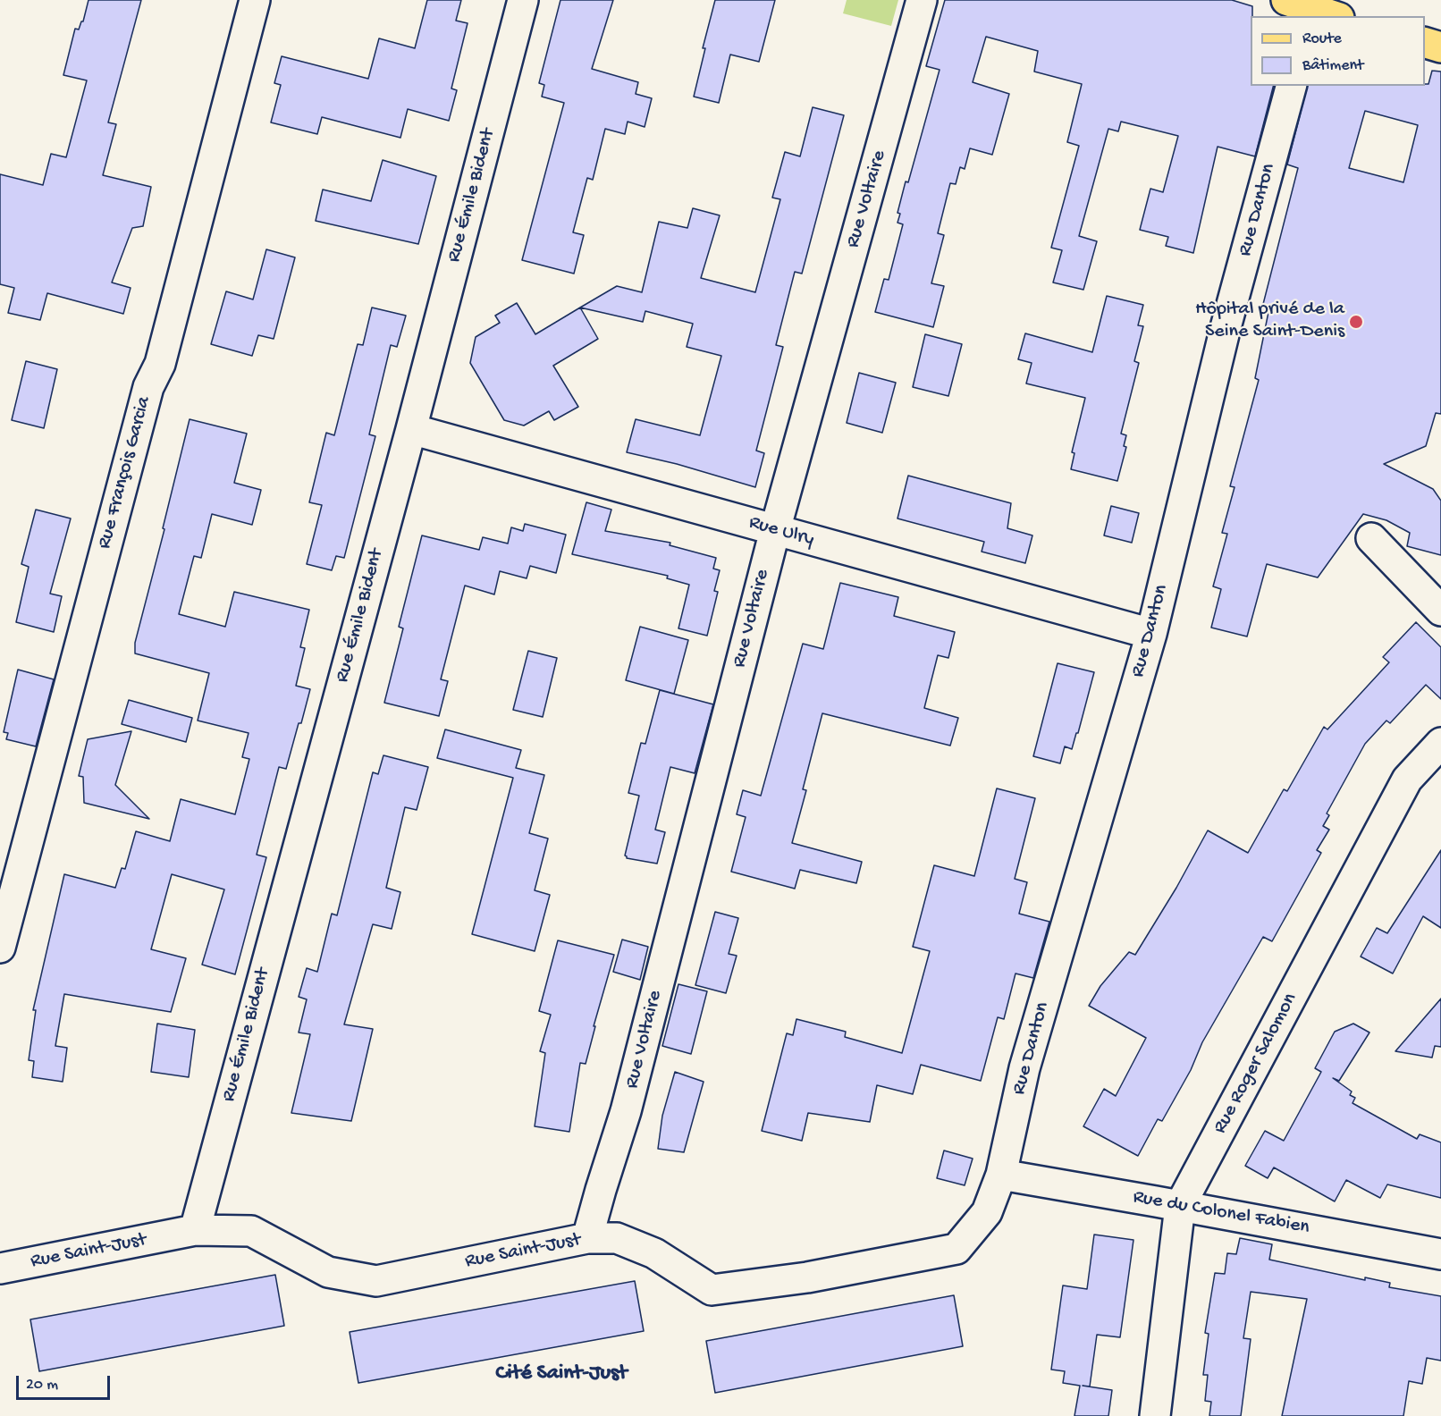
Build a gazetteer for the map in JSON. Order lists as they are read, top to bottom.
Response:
{
  "streets": {
    "street": [
      "Rue Émile Bident",
      "Rue Voltaire",
      "Rue Danton",
      "Rue François Garcia",
      "Rue Ulry",
      "Rue Roger Salomon",
      "Rue du Colonel Fabien",
      "Rue Saint-Just"
    ]
  },
  "crossings": [
    ["Rue Émile Bident", "Rue Ulry"],
    ["Rue Émile Bident", "Rue Saint-Just"],
    ["Rue Voltaire", "Rue Ulry"],
    ["Rue Voltaire", "Rue Saint-Just"],
    ["Rue Danton", "Rue Ulry"],
    ["Rue Danton", "Rue du Colonel Fabien"],
    ["Rue Danton", "Rue Saint-Just"],
    ["Rue Roger Salomon", "Rue du Colonel Fabien"],
    ["Rue du Colonel Fabien", "Rue Saint-Just"]
  ],
  "districts": ["Cité Saint-Just"],
  "places": ["Hôpital privé de la Seine Saint-Denis"],
  "legend": ["Route", "Bâtiment"],
  "scale_bar": "20 m"
}
